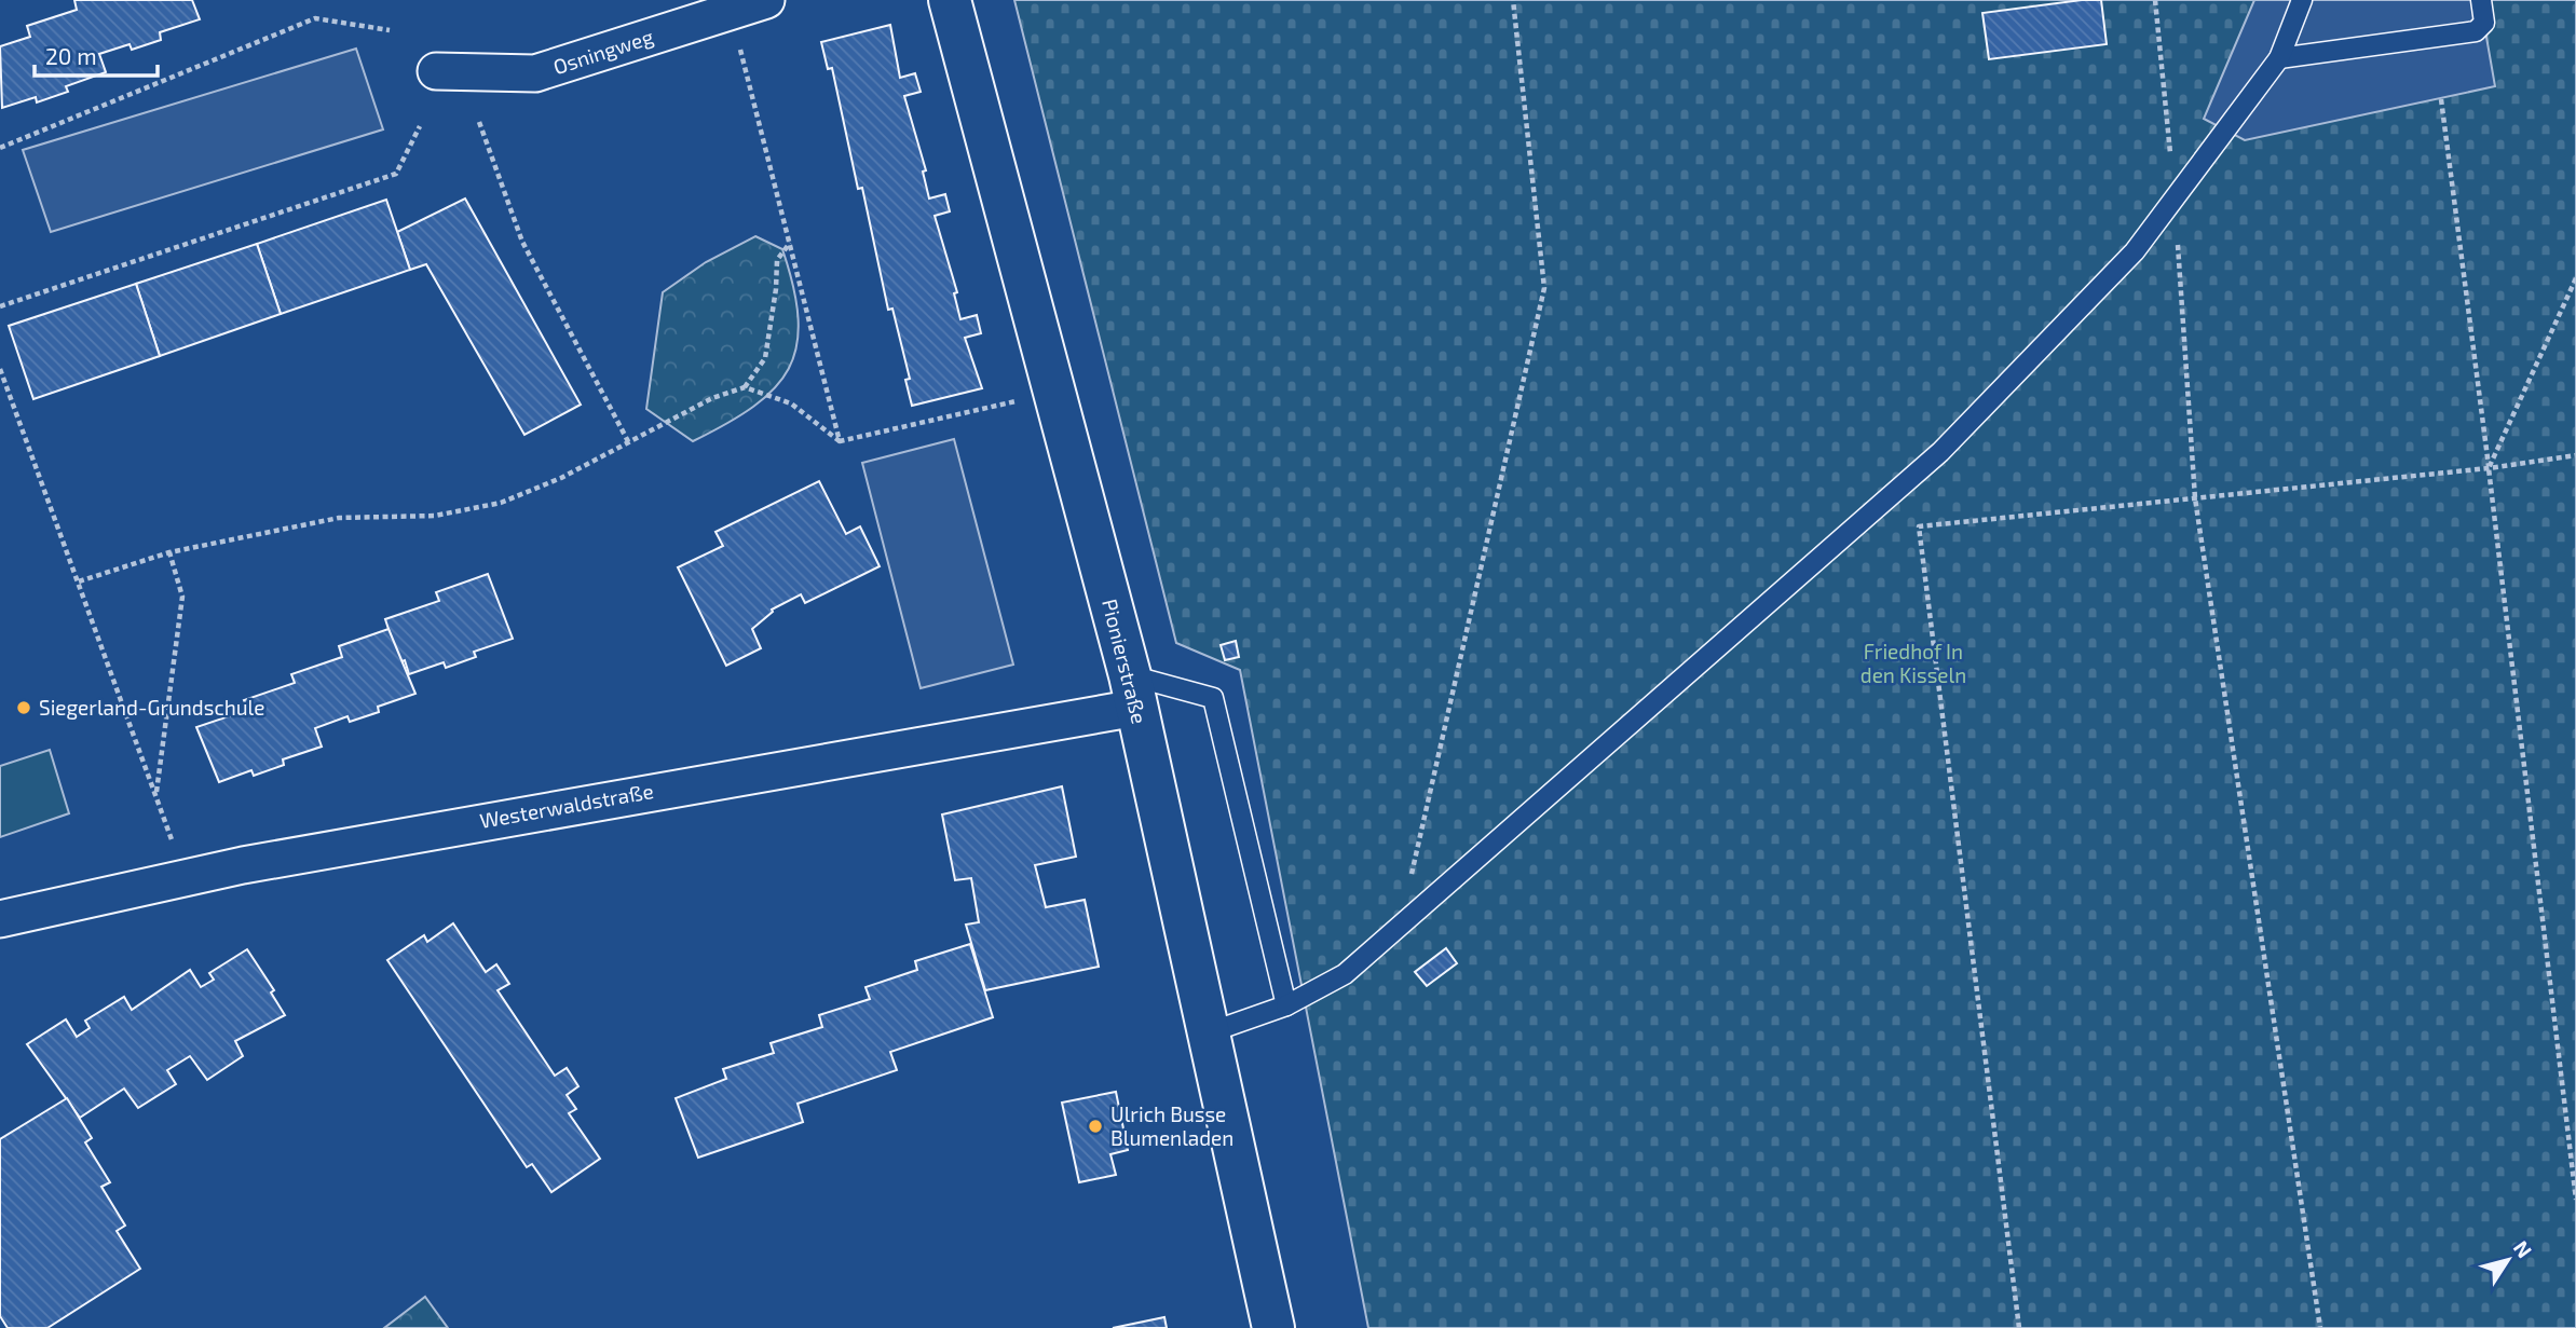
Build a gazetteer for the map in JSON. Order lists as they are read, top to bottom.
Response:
{
  "streets": {
    "street": ["Osningweg", "Pionierstraße", "Westerwaldstraße"]
  },
  "crossings": [
    ["Pionierstraße", "Westerwaldstraße"]
  ],
  "parks": ["Friedhof In den Kisseln"],
  "places": ["Siegerland-Grundschule", "Ulrich Busse Blumenladen"],
  "scale_bar": "20 m",
  "north": "top right"
}
